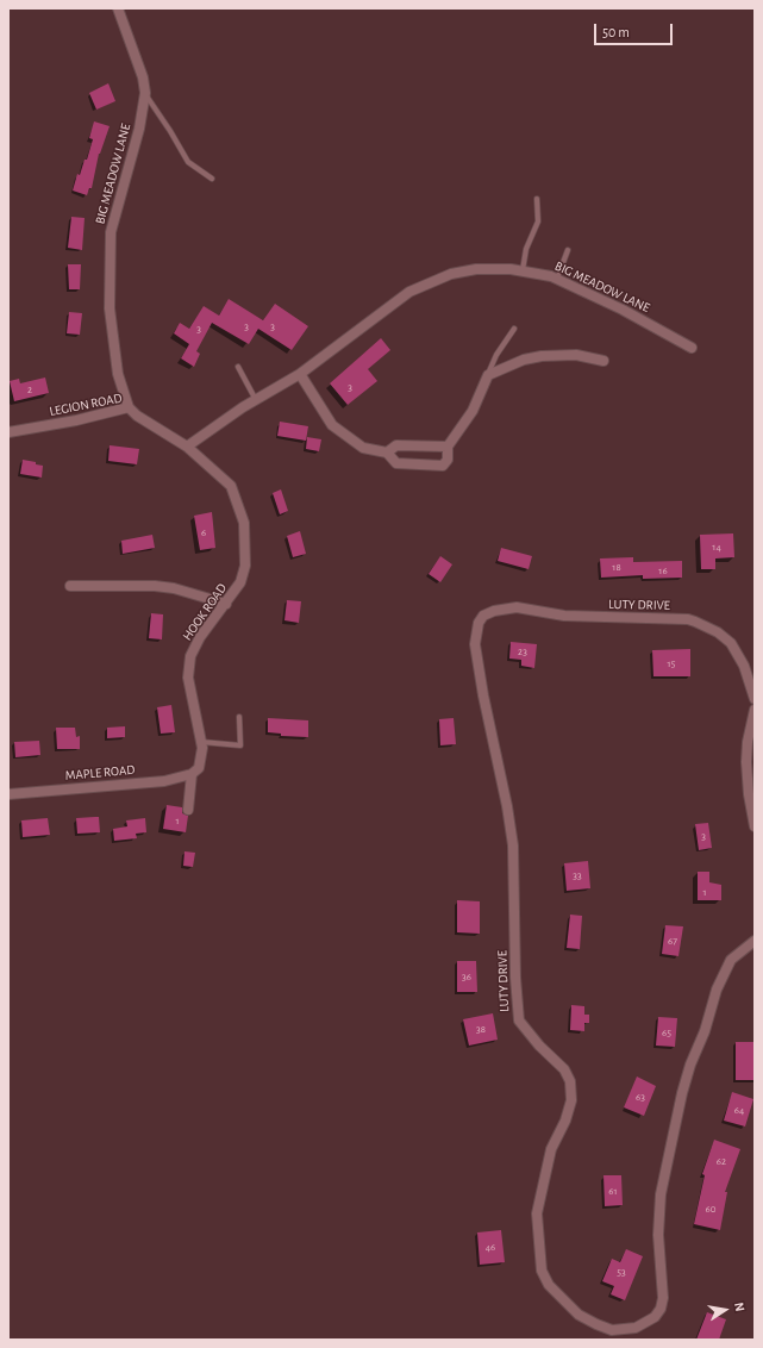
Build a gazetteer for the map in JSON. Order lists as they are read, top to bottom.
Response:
{
  "streets": {
    "street": [
      "BIG MEADOW LANE",
      "LEGION ROAD",
      "LUTY DRIVE",
      "HOOK ROAD",
      "MAPLE ROAD"
    ]
  },
  "crossings": [
    ["BIG MEADOW LANE", "LEGION ROAD"],
    ["BIG MEADOW LANE", "HOOK ROAD"],
    ["LEGION ROAD", "HOOK ROAD"],
    ["HOOK ROAD", "MAPLE ROAD"]
  ],
  "house_numbers": [
    "3",
    "3",
    "3",
    "3",
    "2",
    "6",
    "14",
    "18",
    "16",
    "23",
    "15",
    "1",
    "3",
    "33",
    "1",
    "67",
    "36",
    "38",
    "65",
    "63",
    "64",
    "62",
    "61",
    "60",
    "46",
    "53"
  ],
  "scale_bar": "50 m",
  "north": "right"
}
